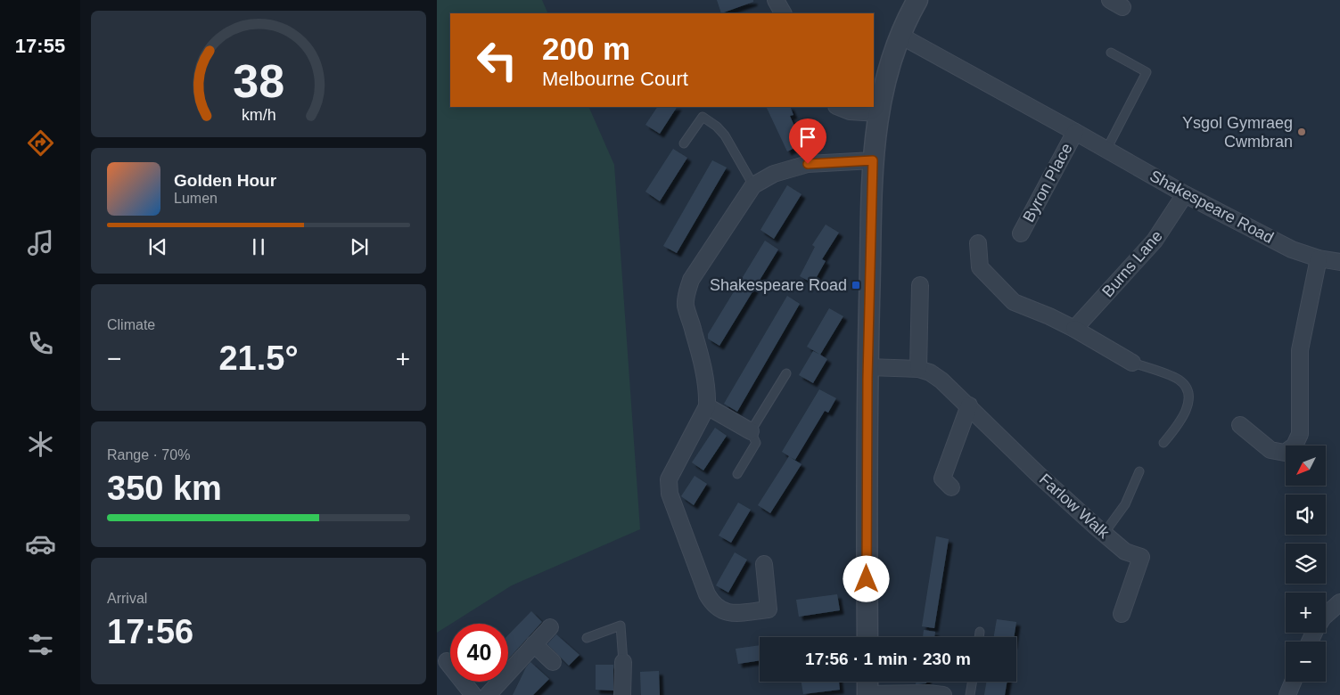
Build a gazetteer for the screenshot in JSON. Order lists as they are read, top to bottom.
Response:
{
  "streets": {
    "street": [
      "Byron Place",
      "Shakespeare Road",
      "Burns Lane",
      "Farlow Walk"
    ]
  },
  "crossings": [
    ["Byron Place", "Shakespeare Road"],
    ["Shakespeare Road", "Burns Lane"]
  ],
  "places": {
    "other": ["Ysgol Gymraeg Cwmbran"],
    "transit": ["Shakespeare Road"]
  },
  "north": "bottom left",
  "page": {
    "tabs": "17:55",
    "turn": ["200 m", "Melbourne Court"],
    "song": ["Golden Hour", "Lumen"],
    "tile": [
      "Climate",
      ["Range · 70%", "350 km"],
      ["Arrival", "17:56"]
    ],
    "heat": ["−", "21.5°", "+"],
    "map_buttons": ["+", "−"],
    "limit": "40",
    "trip": "17:56 · 1 min · 230 m",
    "gauge": ["38", "km/h"]
  }
}
